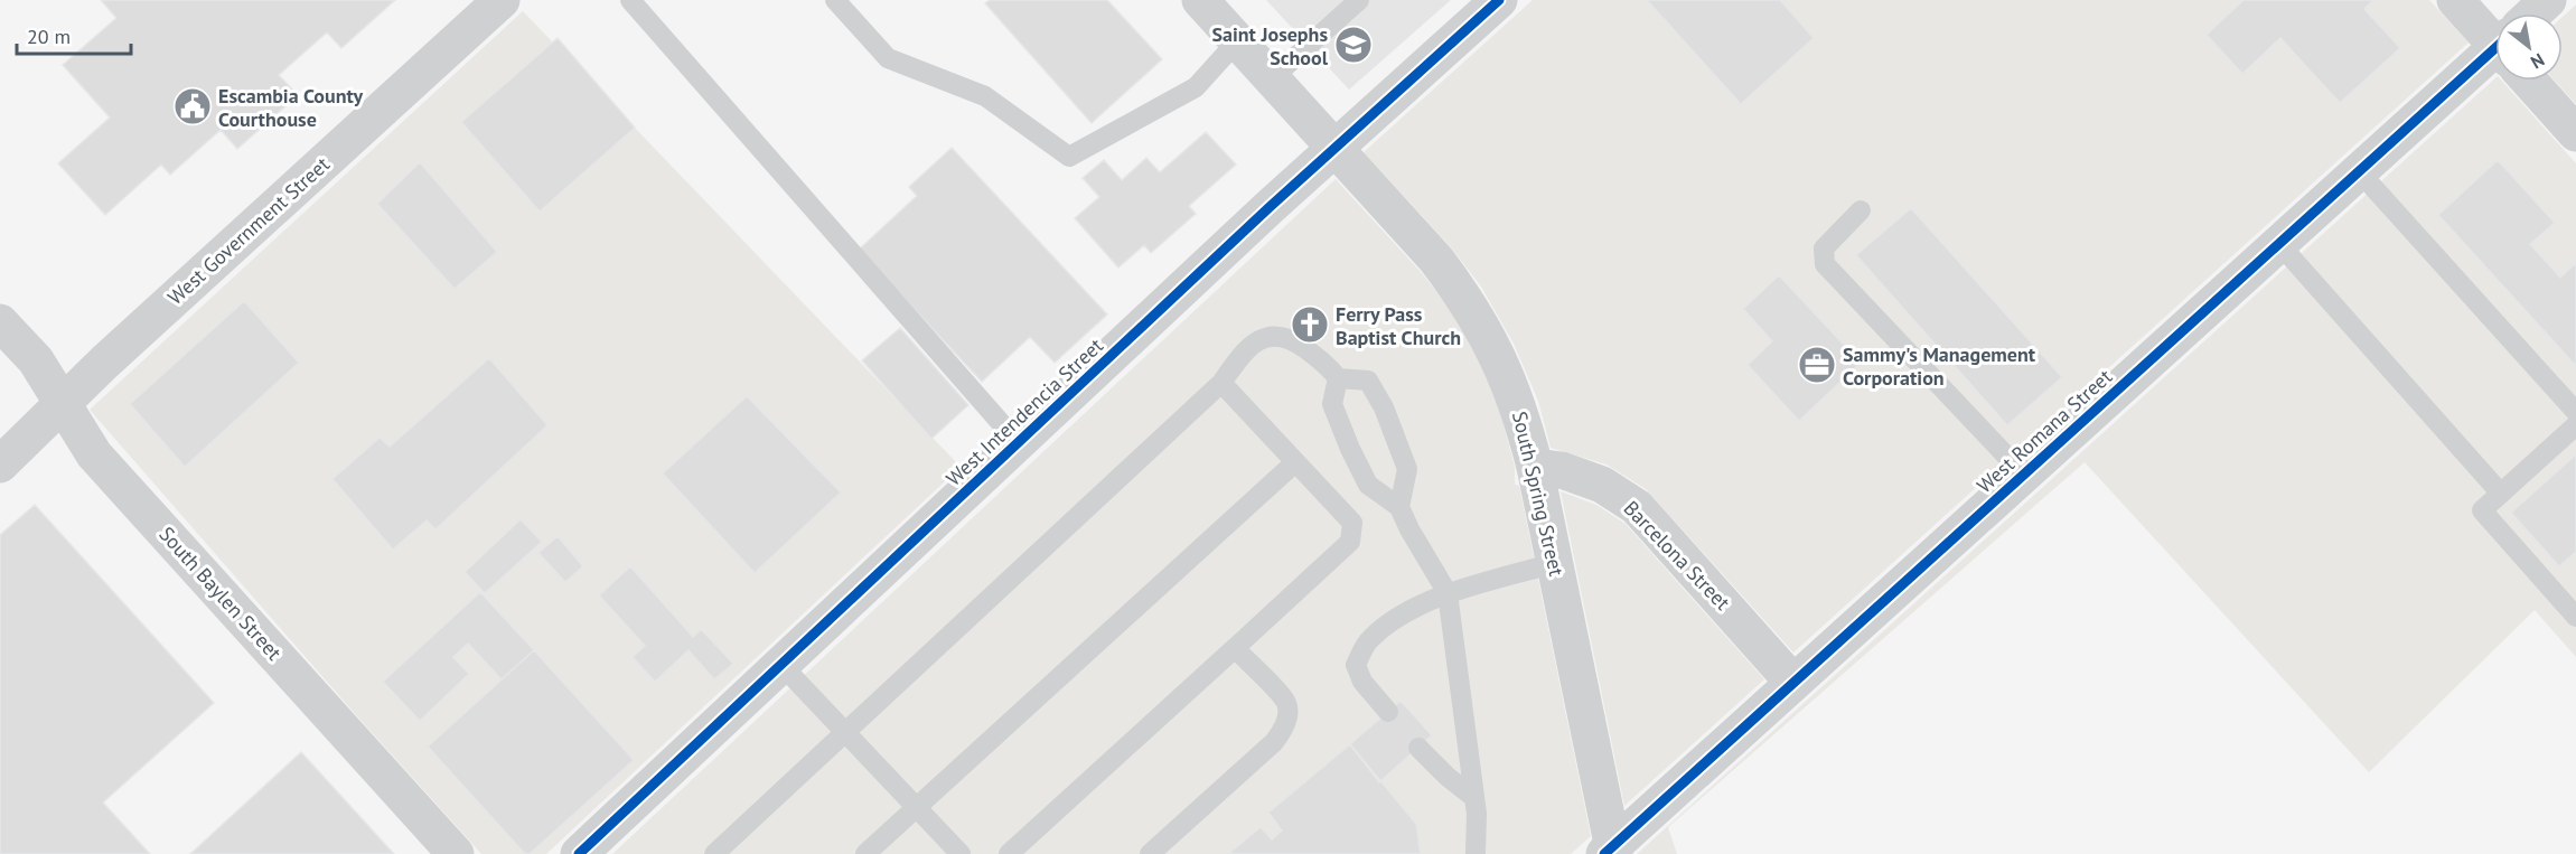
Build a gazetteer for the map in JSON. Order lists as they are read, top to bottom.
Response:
{
  "streets": {
    "street": [
      "West Government Street",
      "West Intendencia Street",
      "West Romana Street",
      "South Spring Street",
      "Barcelona Street",
      "South Baylen Street"
    ]
  },
  "crossings": [
    ["West Government Street", "South Baylen Street"],
    ["West Intendencia Street", "South Spring Street"],
    ["West Romana Street", "South Spring Street"],
    ["West Romana Street", "Barcelona Street"],
    ["South Spring Street", "Barcelona Street"]
  ],
  "places": {
    "school or university": ["Saint Josephs School"],
    "public building": ["Escambia County Courthouse"],
    "church": ["Ferry Pass Baptist Church"],
    "office": ["Sammy's Management Corporation"]
  },
  "scale_bar": "20 m",
  "north": "bottom right"
}
